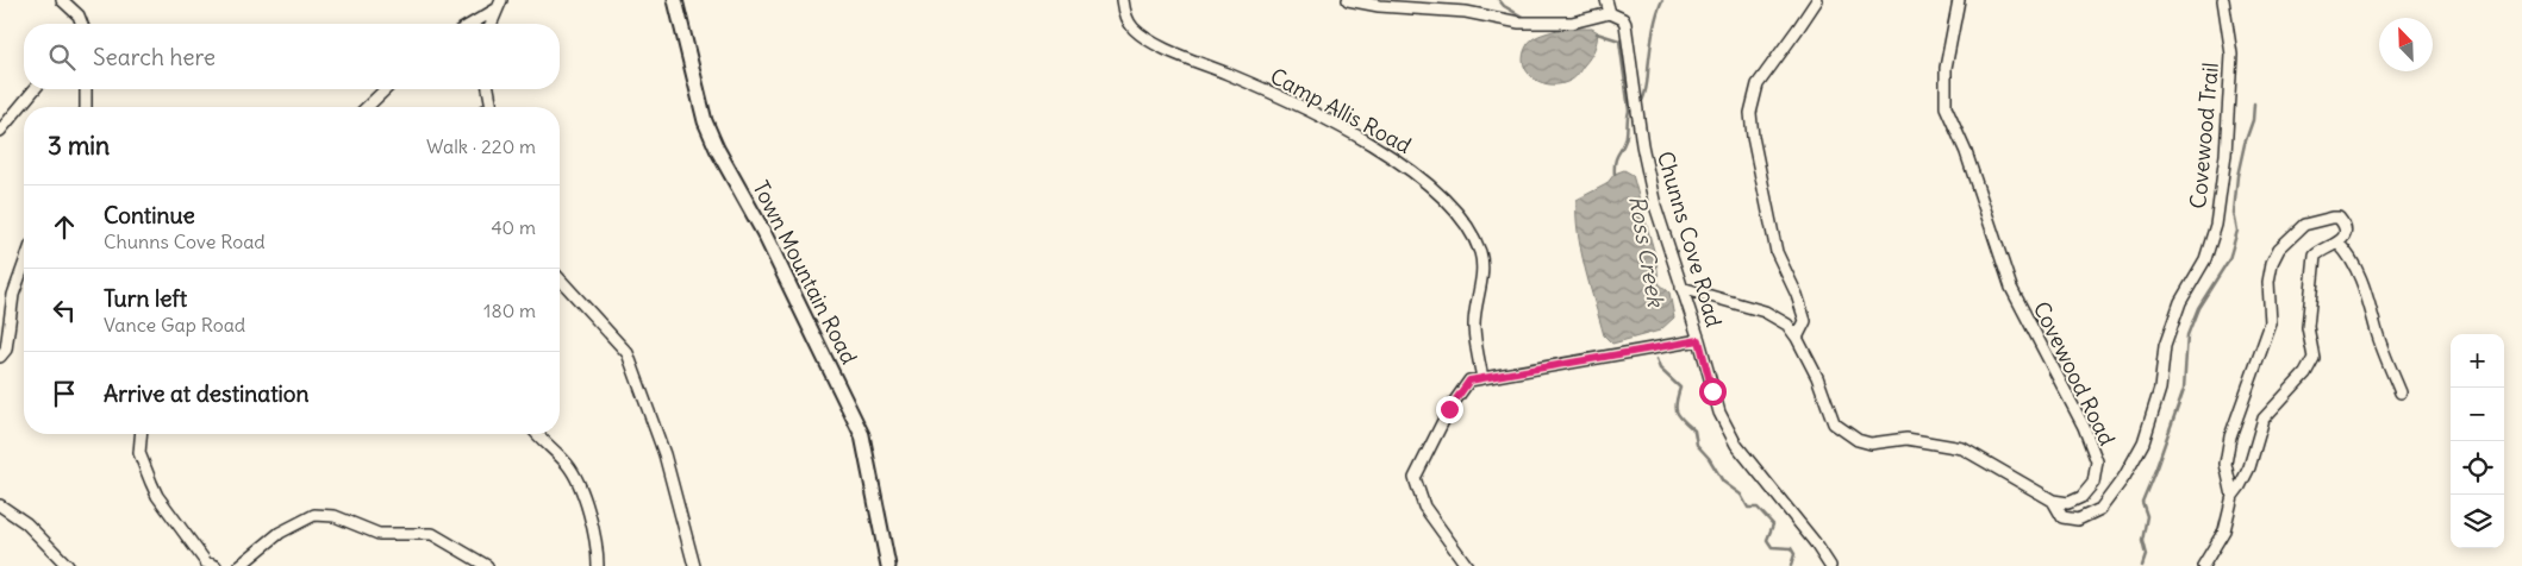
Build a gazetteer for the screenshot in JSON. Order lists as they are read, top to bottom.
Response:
{
  "streets": {
    "main road": ["Town Mountain Road"],
    "street": [
      "Camp Allis Road",
      "Covewood Trail",
      "Chunns Cove Road",
      "Covewood Road"
    ]
  },
  "crossings": [
    ["Covewood Trail", "Covewood Road"]
  ],
  "water": ["Ross Creek"],
  "north": "top left",
  "page": {
    "search": "Search here",
    "heading": ["3 min", "Walk · 220 m"],
    "list": [
      ["Continue", "Chunns Cove Road", "40 m"],
      ["Turn left", "Vance Gap Road", "180 m"],
      "Arrive at destination"
    ],
    "map_buttons": ["+", "−"]
  }
}
